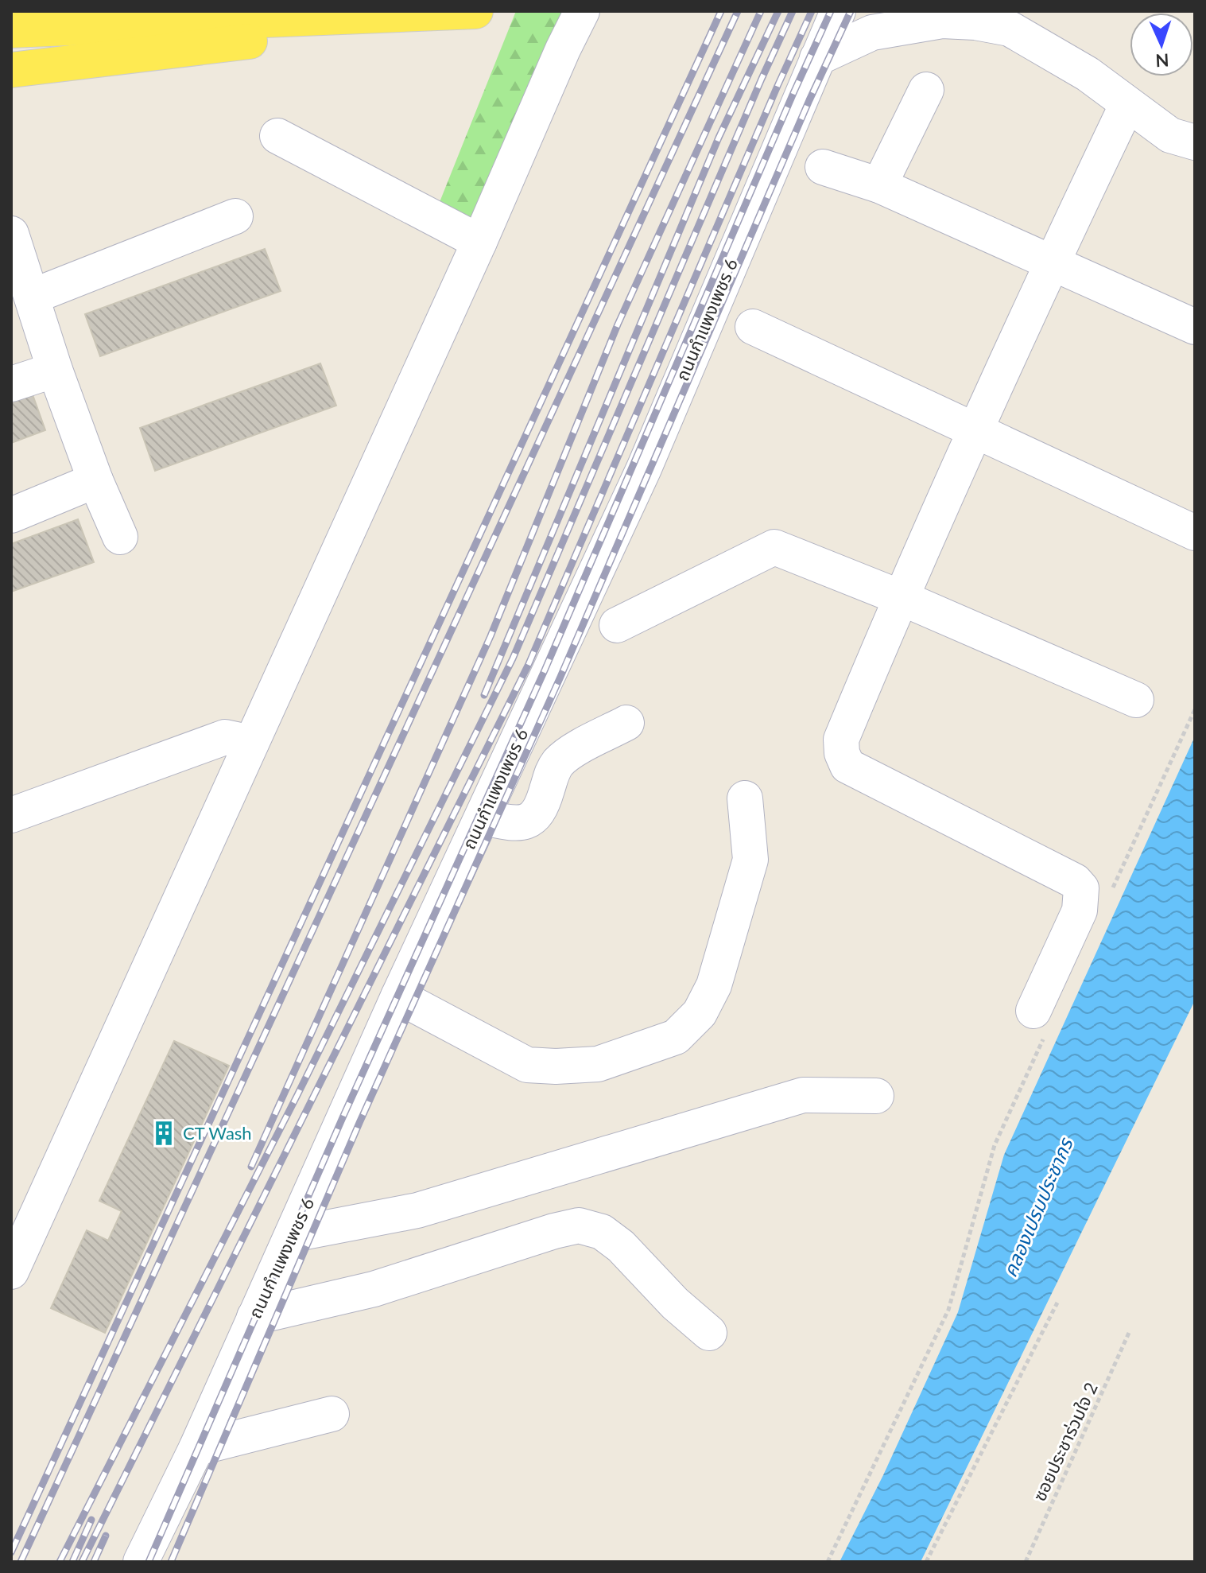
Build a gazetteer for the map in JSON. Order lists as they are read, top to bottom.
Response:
{
  "streets": {
    "street": ["ถนนกำแพงเพชร 6"],
    "path": ["ซอยประชาร่วมใจ 2"]
  },
  "water": ["คลองเปรมประชากร"],
  "places": {
    "building": ["CT Wash"]
  },
  "north": "bottom"
}
